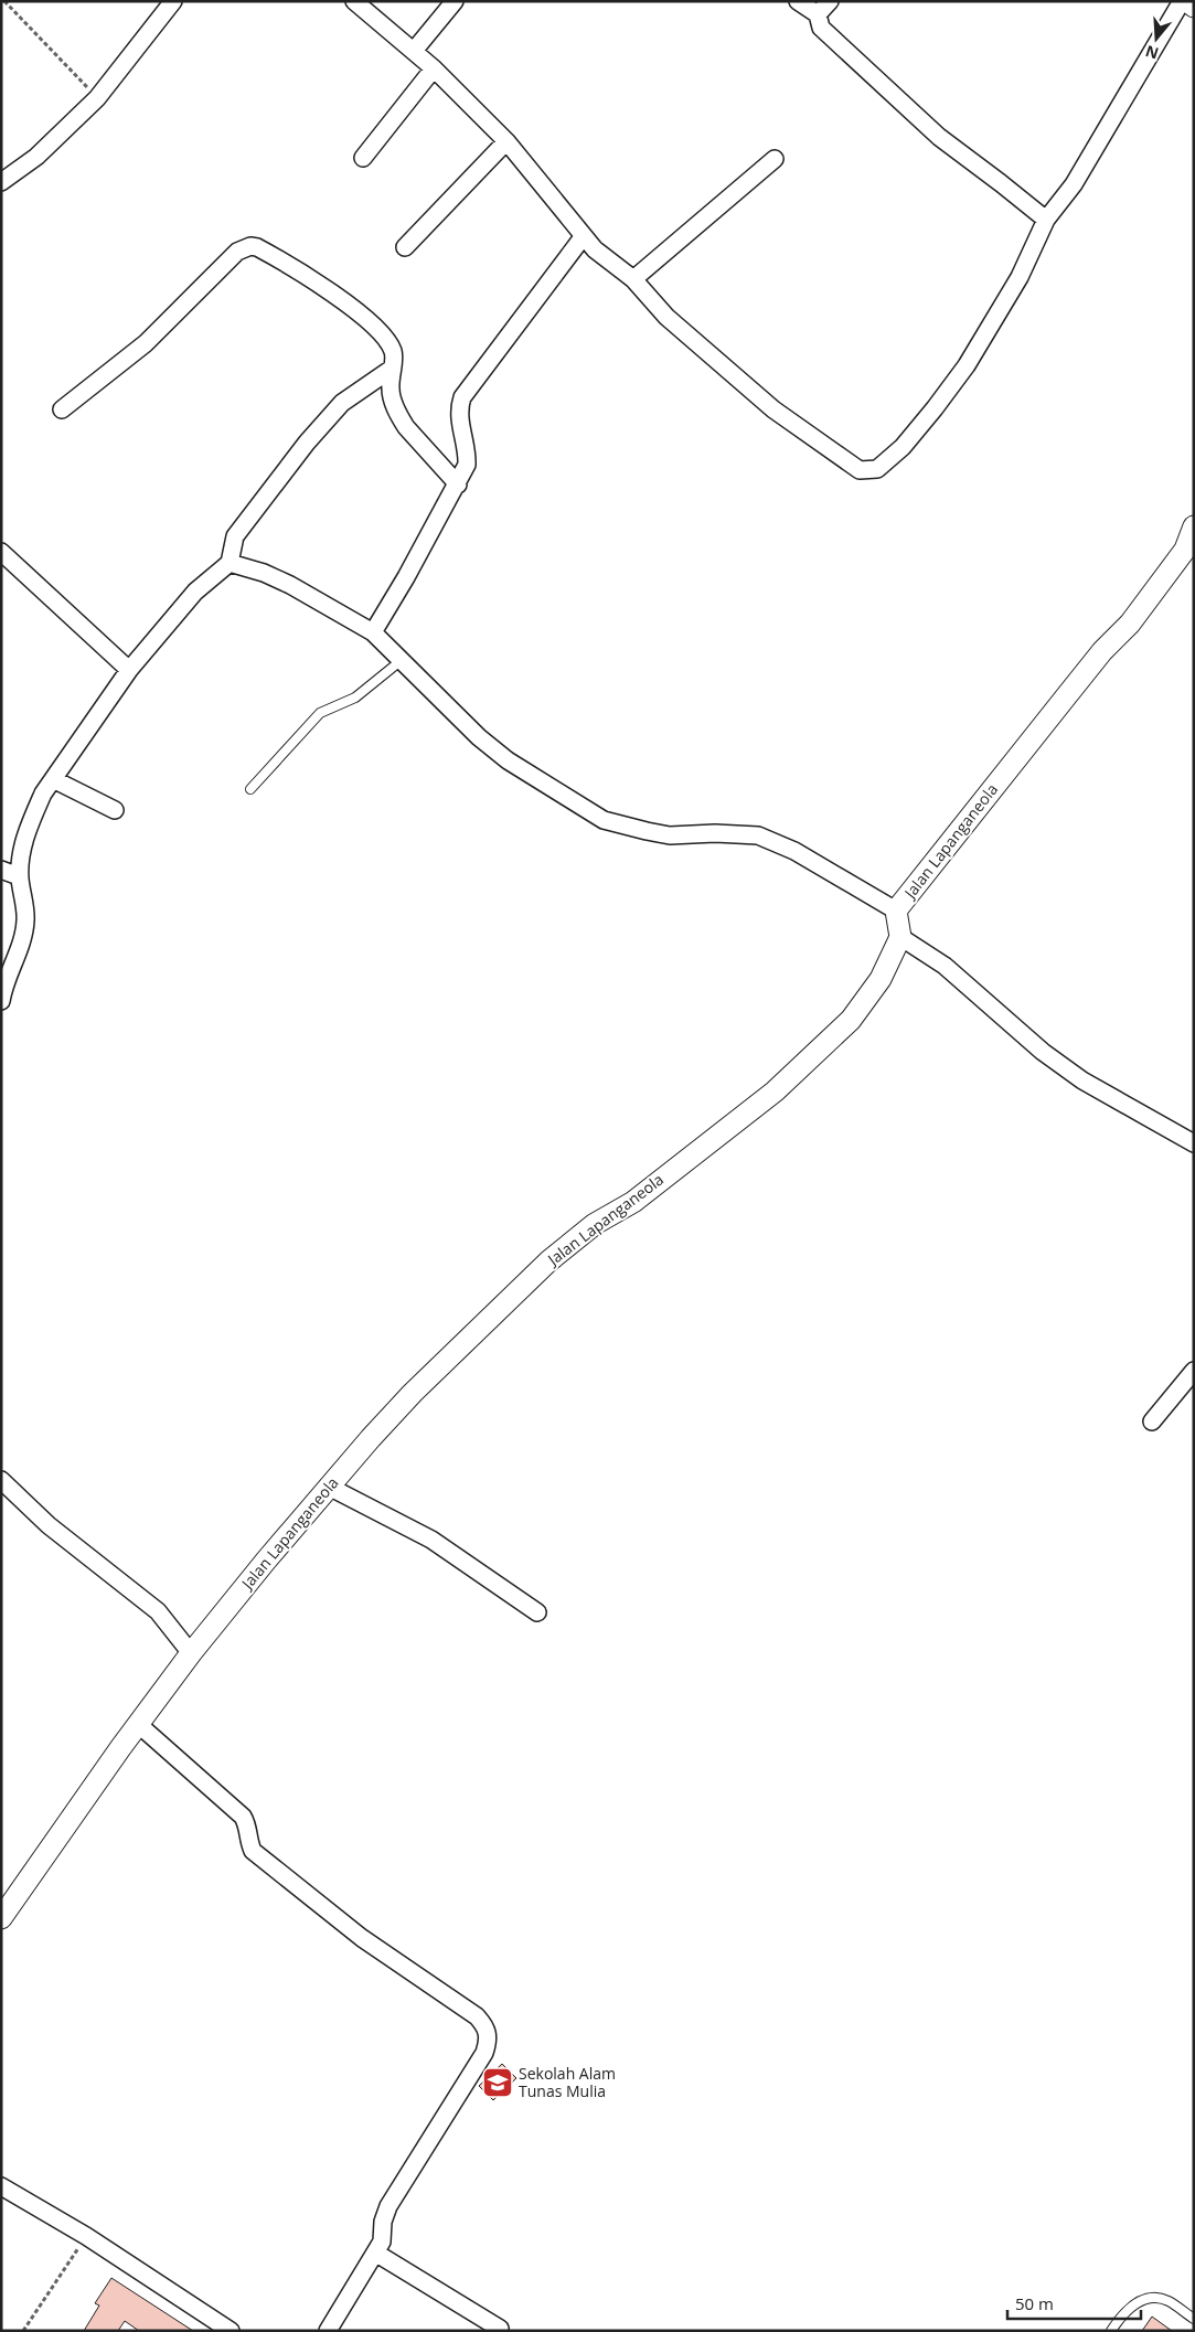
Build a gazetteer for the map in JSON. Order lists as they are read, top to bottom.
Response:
{
  "streets": {
    "street": ["Jalan Lapanganeola"]
  },
  "places": {
    "school or university": ["Sekolah Alam Tunas Mulia"]
  },
  "scale_bar": "50 m",
  "north": "bottom"
}
